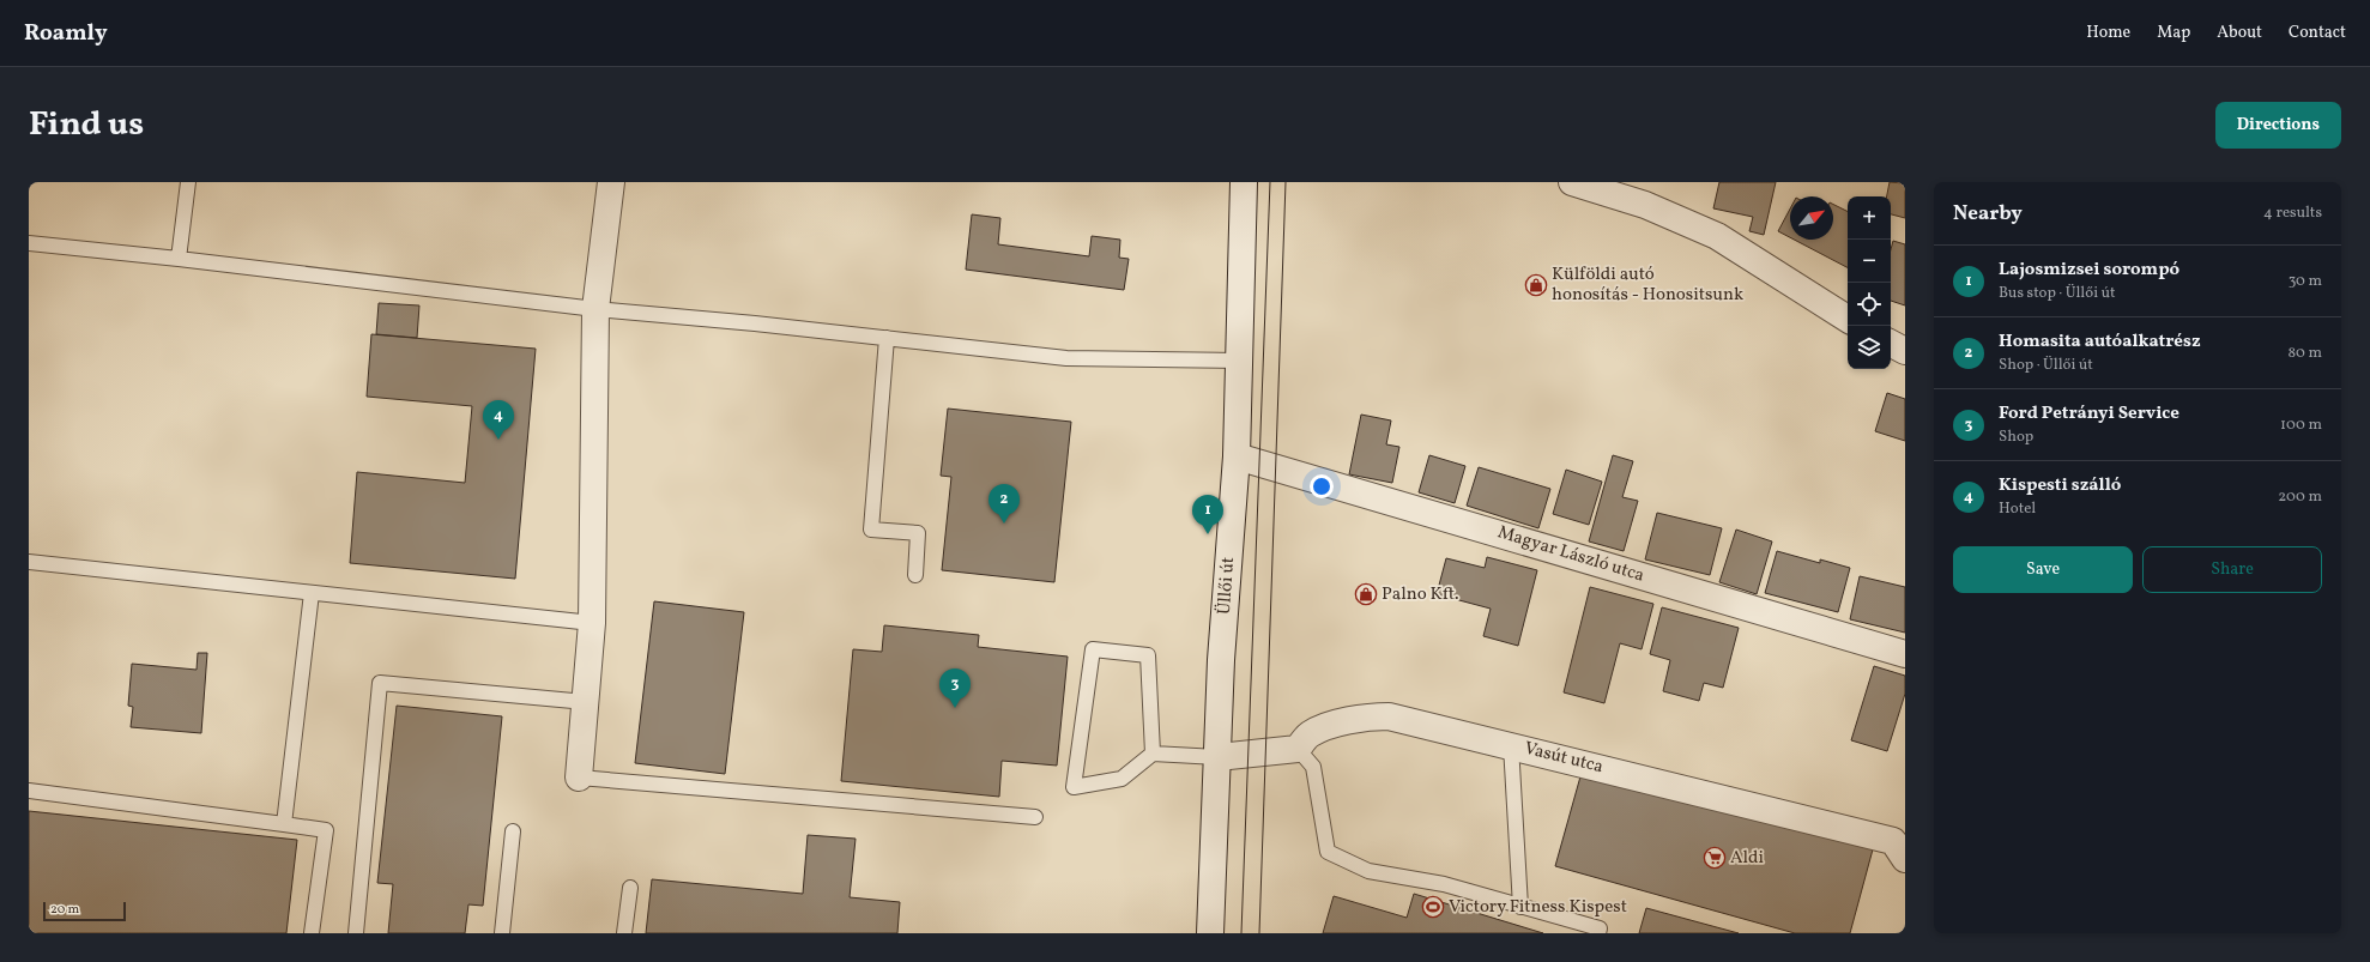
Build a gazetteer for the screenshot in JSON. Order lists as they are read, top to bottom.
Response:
{
  "streets": {
    "street": ["Magyar László utca", "Üllői út", "Vasút utca"]
  },
  "crossings": [
    ["Magyar László utca", "Üllői út"]
  ],
  "places": {
    "shop": ["Külföldi autó honosítás - Honositsunk", "Palno Kft."],
    "supermarket": ["Aldi"],
    "sports": ["Victory Fitness Kispest"]
  },
  "scale_bar": "20 m",
  "north": "top right",
  "page": {
    "header": "Roamly",
    "nav": [
      "Home",
      "Map",
      "About",
      "Contact"
    ],
    "title": "Find us",
    "buttons": [
      "Directions",
      ["Save", "Share"]
    ],
    "heading": ["Nearby", "4 results"],
    "map_buttons": ["+", "−"],
    "list": [
      {
        "mark": "1",
        "name": "Lajosmizsei sorompó",
        "note": "Bus stop · Üllői út",
        "value": "30 m"
      },
      {
        "mark": "2",
        "name": "Homasita autóalkatrész",
        "note": "Shop · Üllői út",
        "value": "80 m"
      },
      {
        "mark": "3",
        "name": "Ford Petrányi Service",
        "note": "Shop",
        "value": "100 m"
      },
      {
        "mark": "4",
        "name": "Kispesti szálló",
        "note": "Hotel",
        "value": "200 m"
      }
    ],
    "pins": [
      "4",
      "2",
      "1",
      "3"
    ],
    "scale": "20 m"
  }
}
